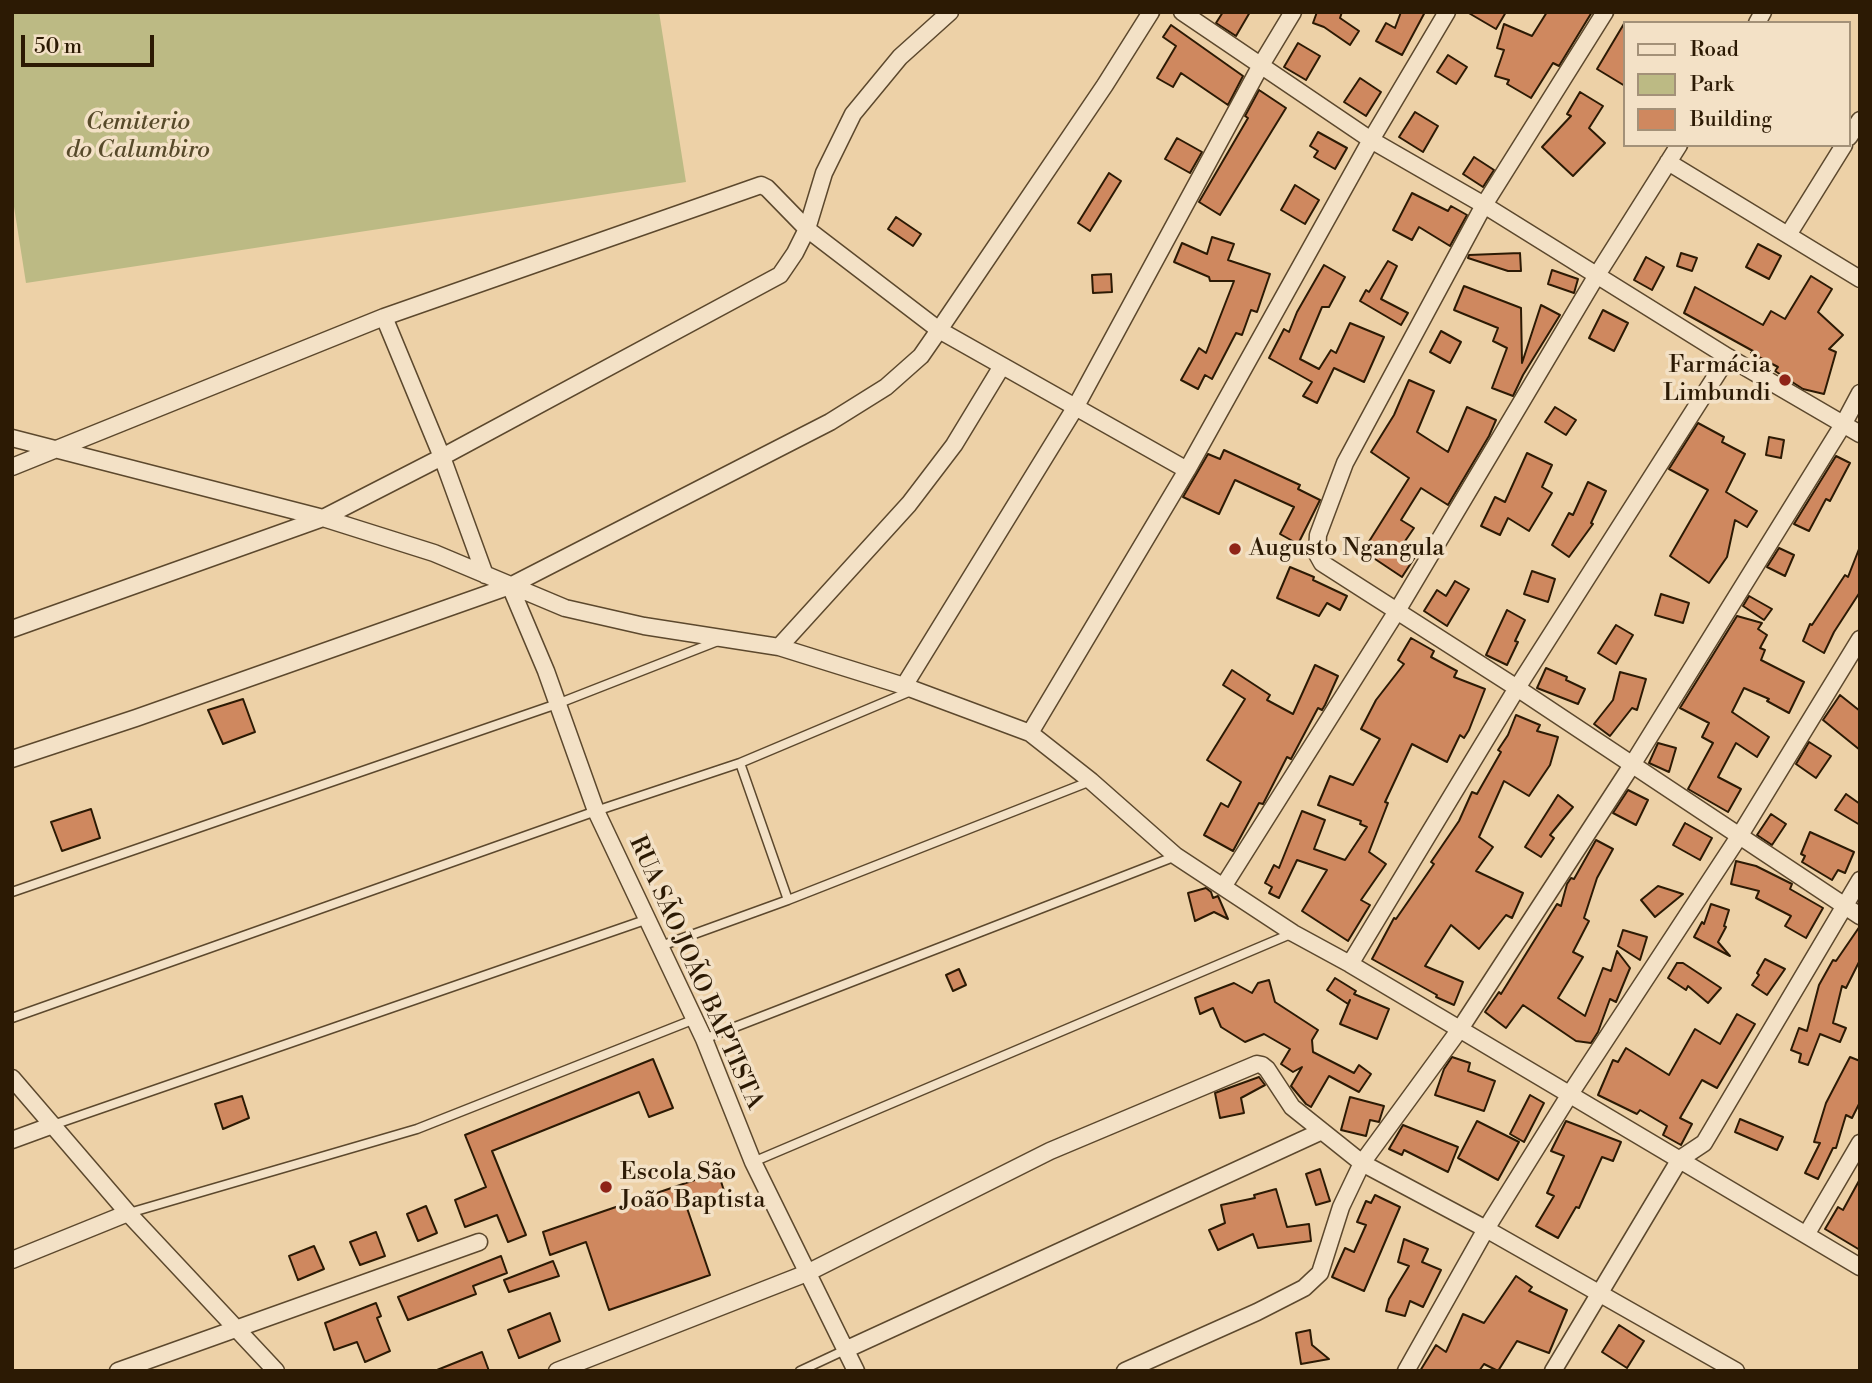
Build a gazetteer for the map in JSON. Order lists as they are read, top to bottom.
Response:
{
  "streets": {
    "street": ["RUA SÃO JOÃO BAPTISTA"]
  },
  "parks": ["Cemiterio do Calumbiro"],
  "places": ["Farmácia Limbundi", "Augusto Ngangula", "Escola São João Baptista"],
  "legend": ["Road", "Park", "Building"],
  "scale_bar": "50 m"
}
